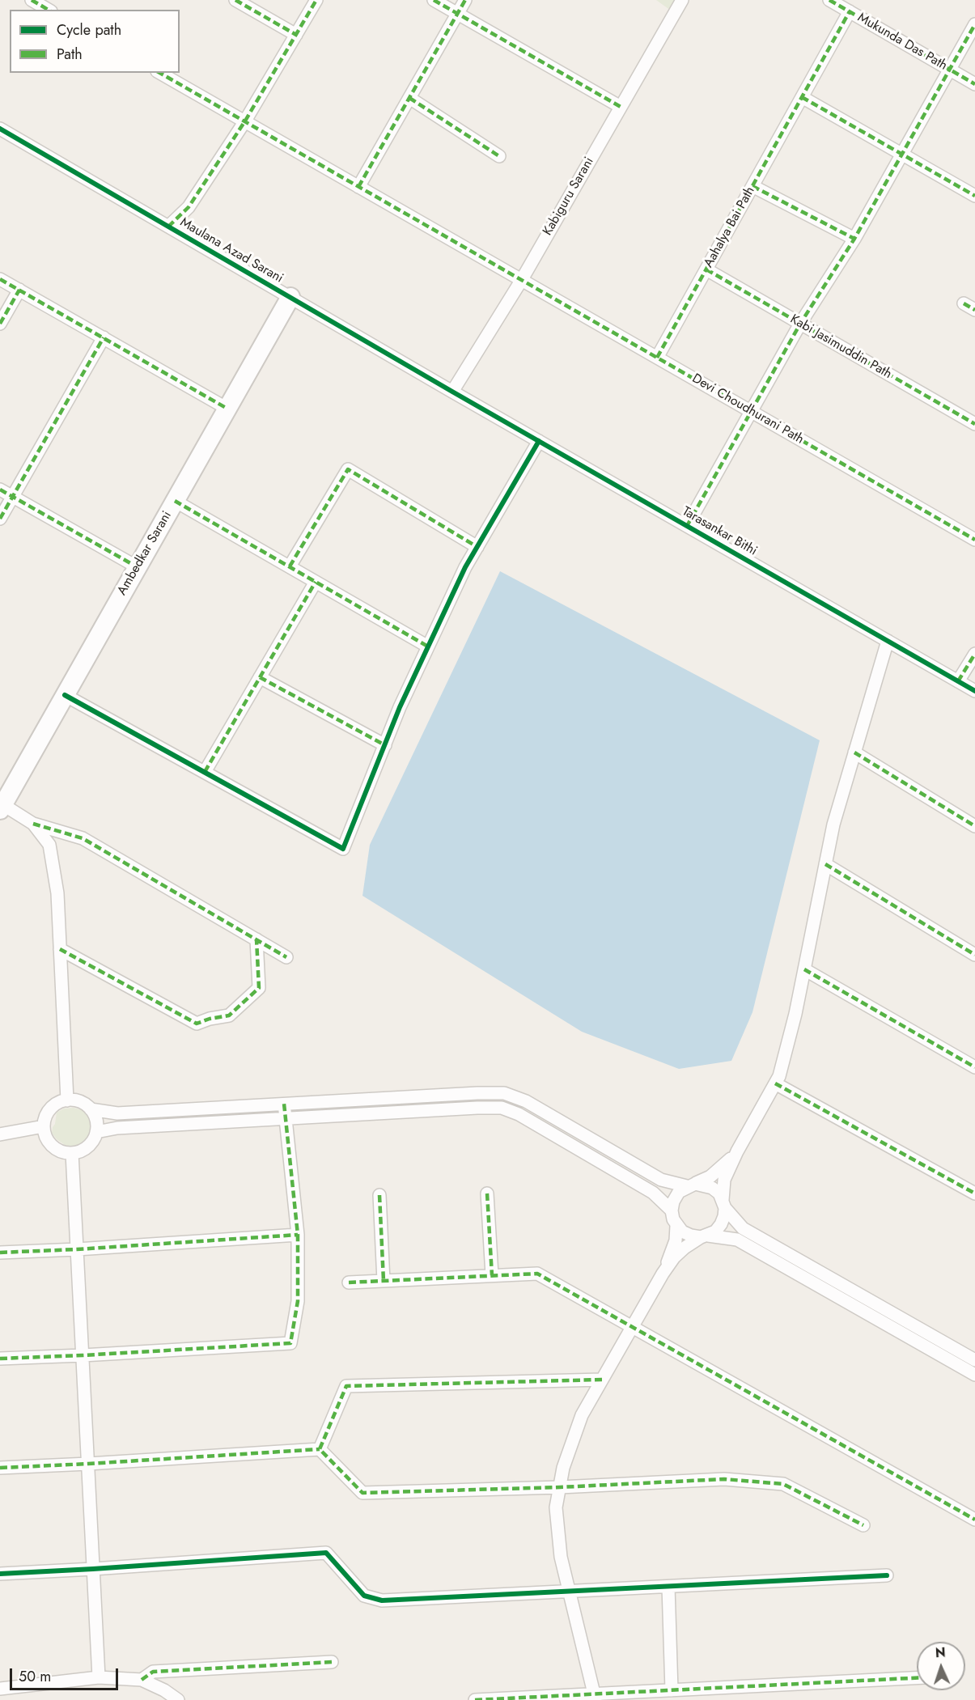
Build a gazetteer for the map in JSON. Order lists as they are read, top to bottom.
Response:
{
  "streets": {
    "street": [
      "Mukunda Das Path",
      "Kabiguru Sarani",
      "Aahalya Bai Path",
      "Maulana Azad Sarani",
      "Kabi Jasimuddin Path",
      "Devi Choudhurani Path",
      "Tarasankar Bithi",
      "Ambedkar Sarani"
    ]
  },
  "crossings": [
    ["Mukunda Das Path", "Aahalya Bai Path"],
    ["Kabiguru Sarani", "Maulana Azad Sarani"],
    ["Kabiguru Sarani", "Devi Choudhurani Path"],
    ["Kabiguru Sarani", "Tarasankar Bithi"],
    ["Aahalya Bai Path", "Kabi Jasimuddin Path"],
    ["Aahalya Bai Path", "Devi Choudhurani Path"],
    ["Maulana Azad Sarani", "Tarasankar Bithi"],
    ["Maulana Azad Sarani", "Ambedkar Sarani"]
  ],
  "legend": ["Cycle path", "Path"],
  "scale_bar": "50 m",
  "north": "top"
}
